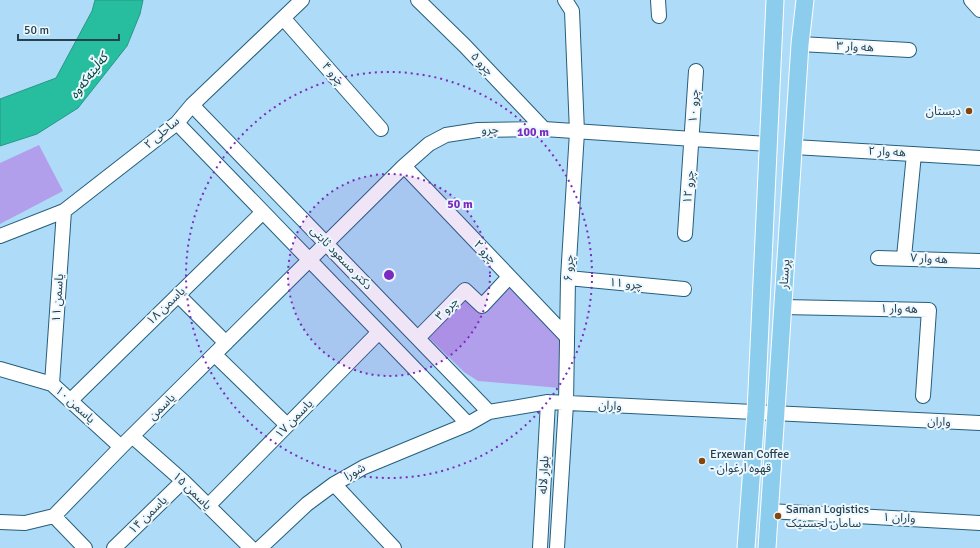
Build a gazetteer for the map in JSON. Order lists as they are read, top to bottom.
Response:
{
  "streets": {
    "main road": ["پرستار"],
    "street": [
      "هه وار ۳",
      "چرو ۵",
      "چرو ۴",
      "چرو ۱۰",
      "چرو",
      "ساحلی ۲",
      "هه وار ۲",
      "چرو ۱۲",
      "چرو ۲",
      "دکتر مسعود ثابتی",
      "هه وار ۷",
      "چرو ۶",
      "چرو ۱۱",
      "یاسمن ۱۱",
      "یاسمن ۱۸",
      "چرو ۳",
      "هه وار ۱",
      "یاسمن ۱۰",
      "واران",
      "یاسمن",
      "یاسمن ۱۷",
      "شورا",
      "بلوار لاله",
      "یاسمن ۱۵",
      "یاسمن ۱۴",
      "واران ۱"
    ]
  },
  "crossings": [
    ["هه وار ۳", "پرستار"],
    ["چرو ۵", "چرو"],
    ["چرو ۴", "ساحلی ۲"],
    ["چرو ۱۰", "چرو"],
    ["چرو ۱۰", "چرو ۱۲"],
    ["چرو", "چرو ۱۲"],
    ["چرو", "چرو ۲"],
    ["چرو", "دکتر مسعود ثابتی"],
    ["چرو", "چرو ۶"],
    ["چرو", "پرستار"],
    ["چرو", "یاسمن"],
    ["ساحلی ۲", "دکتر مسعود ثابتی"],
    ["ساحلی ۲", "یاسمن ۱۱"],
    ["هه وار ۲", "پرستار"],
    ["چرو ۲", "چرو ۶"],
    ["چرو ۲", "چرو ۳"],
    ["دکتر مسعود ثابتی", "یاسمن ۱۸"],
    ["دکتر مسعود ثابتی", "چرو ۳"],
    ["دکتر مسعود ثابتی", "واران"],
    ["دکتر مسعود ثابتی", "یاسمن"],
    ["دکتر مسعود ثابتی", "یاسمن ۱۷"],
    ["دکتر مسعود ثابتی", "شورا"],
    ["چرو ۶", "چرو ۱۱"],
    ["چرو ۶", "واران"],
    ["چرو ۶", "بلوار لاله"],
    ["پرستار", "هه وار ۱"],
    ["پرستار", "واران"],
    ["پرستار", "واران ۱"],
    ["یاسمن ۱۱", "یاسمن ۱۰"],
    ["یاسمن ۱۸", "یاسمن ۱۰"],
    ["یاسمن ۱۰", "یاسمن"],
    ["واران", "شورا"],
    ["واران", "بلوار لاله"],
    ["یاسمن", "یاسمن ۱۵"],
    ["یاسمن ۱۷", "یاسمن ۱۵"],
    ["یاسمن ۱۵", "یاسمن ۱۴"]
  ],
  "water": ["کەڵینەکەوە"],
  "places": ["دبستان", "Erxewan Coffee - قهوه ارغوان", "Saman Logistics سامان لجستیک"],
  "scale_bar": "50 m",
  "rings": ["100 m", "50 m"]
}
